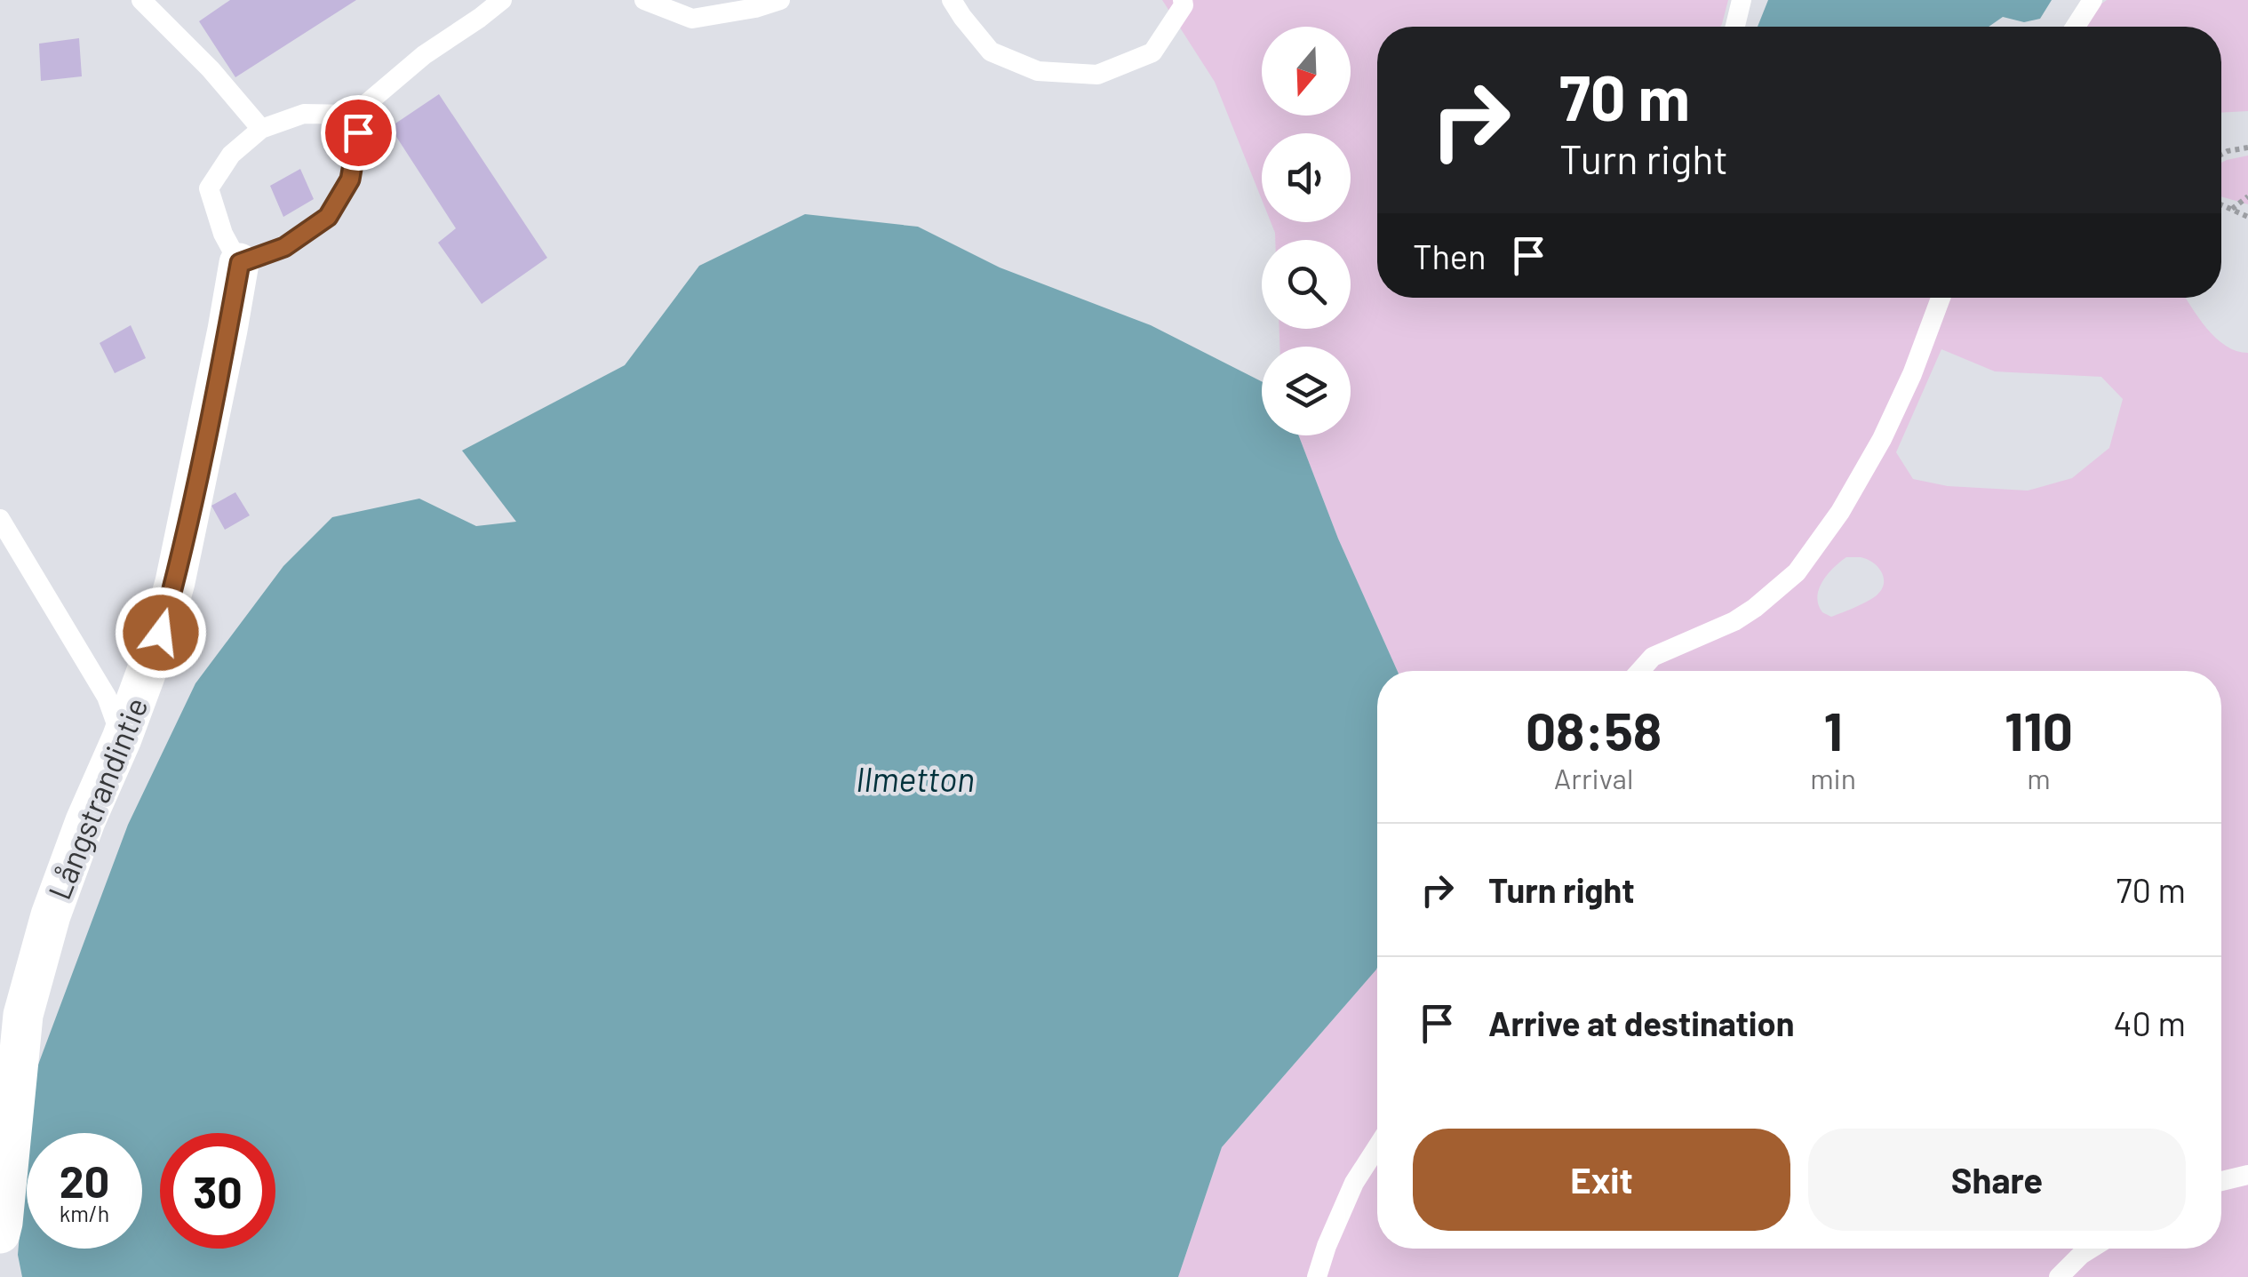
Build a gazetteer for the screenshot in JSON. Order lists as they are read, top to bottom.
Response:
{
  "streets": {
    "street": ["Långstrandintie"]
  },
  "water": ["Ilmetton"],
  "north": "bottom",
  "page": {
    "turn": ["70 m", "Turn right"],
    "then": "Then",
    "eta": [
      "08:58",
      "Arrival",
      "1",
      "min",
      "110",
      "m"
    ],
    "list": [
      {
        "name": "Turn right",
        "value": "70 m"
      },
      {
        "name": "Arrive at destination",
        "value": "40 m"
      }
    ],
    "buttons": ["Exit", "Share"],
    "speed": "20 km/h",
    "limit": "30"
  }
}
